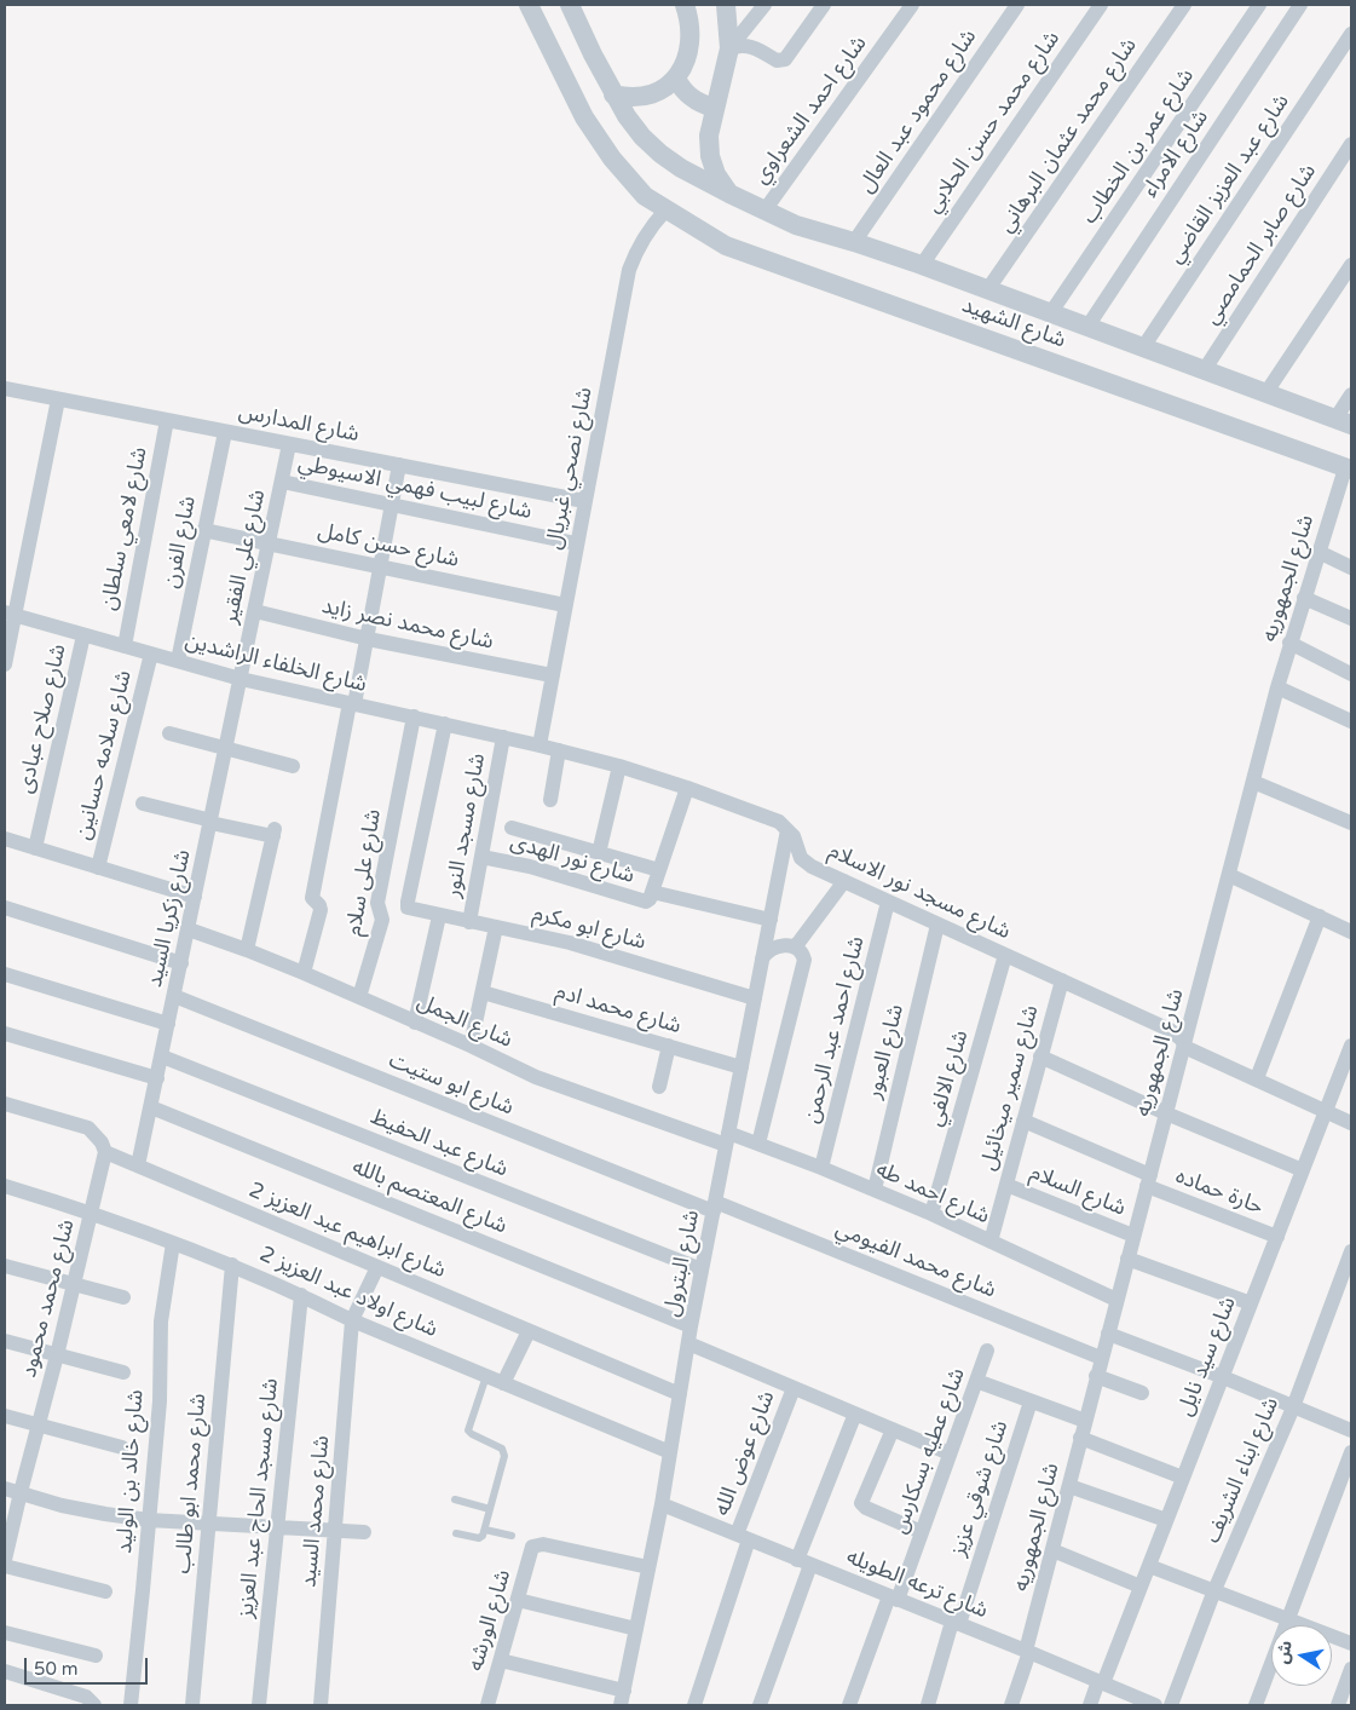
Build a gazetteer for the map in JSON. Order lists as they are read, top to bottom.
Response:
{
  "streets": {
    "street": [
      "شارع احمد الشعراوي",
      "شارع محمود عبد العال",
      "شارع محمد حسن الحلابي",
      "شارع محمد عثمان البرهاني",
      "شارع عمر بن الخطاب",
      "شارع الامراء",
      "شارع عبد العزيز القاضي",
      "شارع صابر الحمامصي",
      "شارع الشهيد",
      "شارع المدارس",
      "شارع نصحي غبريال",
      "شارع لبيب فهمي الاسيوطي",
      "شارع لامعي سلطان",
      "شارع الفرن",
      "شارع حسن كامل",
      "شارع علي الفقير",
      "شارع الجمهوريه",
      "شارع محمد نصر زايد",
      "شارع الخلفاء الراشدين",
      "شارع صلاح عبادى",
      "شارع سلامه حسانين",
      "شارع مسجد النور",
      "شارع نور الهدى",
      "شارع على سلام",
      "شارع مسجد نور الاسلام",
      "شارع زكريا السيد",
      "شارع ابو مكرم",
      "شارع محمد ادم",
      "شارع الجمل",
      "شارع احمد عبد الرحمن",
      "شارع العبور",
      "شارع الالفي",
      "شارع ابو ستيت",
      "شارع سمير ميخائيل",
      "شارع عبد الحفيظ",
      "شارع السلام",
      "حارة حماده",
      "شارع احمد طه",
      "شارع المعتصم بالله",
      "شارع ابراهيم عبد العزيز 2",
      "شارع محمد الفيومي",
      "شارع البترول",
      "شارع اولاد عبد العزيز 2",
      "شارع محمد محمود",
      "شارع سيد نايل",
      "شارع عطيه بسكارس",
      "شارع عوض الله",
      "شارع ابناء الشريف",
      "شارع خالد بن الوليد",
      "شارع محمد ابو طالب",
      "شارع شوقي عزيز",
      "شارع مسجد الحاج عبد العزيز",
      "شارع محمد السيد",
      "شارع ترعه الطويله",
      "شارع الورشه"
    ]
  },
  "crossings": [
    ["شارع احمد الشعراوي", "شارع الشهيد"],
    ["شارع محمود عبد العال", "شارع الشهيد"],
    ["شارع محمد حسن الحلابي", "شارع الشهيد"],
    ["شارع محمد عثمان البرهاني", "شارع الشهيد"],
    ["شارع عمر بن الخطاب", "شارع الشهيد"],
    ["شارع الامراء", "شارع الشهيد"],
    ["شارع عبد العزيز القاضي", "شارع الشهيد"],
    ["شارع صابر الحمامصي", "شارع الشهيد"],
    ["شارع الشهيد", "شارع نصحي غبريال"],
    ["شارع الشهيد", "شارع الجمهوريه"],
    ["شارع المدارس", "شارع نصحي غبريال"],
    ["شارع المدارس", "شارع لامعي سلطان"],
    ["شارع المدارس", "شارع الفرن"],
    ["شارع المدارس", "شارع علي الفقير"],
    ["شارع نصحي غبريال", "شارع لبيب فهمي الاسيوطي"],
    ["شارع نصحي غبريال", "شارع حسن كامل"],
    ["شارع نصحي غبريال", "شارع محمد نصر زايد"],
    ["شارع نصحي غبريال", "شارع الخلفاء الراشدين"],
    ["شارع لبيب فهمي الاسيوطي", "شارع علي الفقير"],
    ["شارع لامعي سلطان", "شارع الخلفاء الراشدين"],
    ["شارع الفرن", "شارع حسن كامل"],
    ["شارع الفرن", "شارع الخلفاء الراشدين"],
    ["شارع حسن كامل", "شارع علي الفقير"],
    ["شارع علي الفقير", "شارع محمد نصر زايد"],
    ["شارع علي الفقير", "شارع الخلفاء الراشدين"],
    ["شارع علي الفقير", "شارع زكريا السيد"],
    ["شارع الجمهوريه", "شارع مسجد نور الاسلام"],
    ["شارع الجمهوريه", "شارع السلام"],
    ["شارع الجمهوريه", "حارة حماده"],
    ["شارع الجمهوريه", "شارع احمد طه"],
    ["شارع الجمهوريه", "شارع محمد الفيومي"],
    ["شارع الجمهوريه", "شارع ترعه الطويله"],
    ["شارع الخلفاء الراشدين", "شارع صلاح عبادى"],
    ["شارع الخلفاء الراشدين", "شارع سلامه حسانين"],
    ["شارع الخلفاء الراشدين", "شارع مسجد النور"],
    ["شارع الخلفاء الراشدين", "شارع على سلام"],
    ["شارع الخلفاء الراشدين", "شارع زكريا السيد"],
    ["شارع الخلفاء الراشدين", "شارع ابو مكرم"],
    ["شارع مسجد النور", "شارع نور الهدى"],
    ["شارع مسجد النور", "شارع ابو مكرم"],
    ["شارع نور الهدى", "شارع البترول"],
    ["شارع على سلام", "شارع الجمل"],
    ["شارع مسجد نور الاسلام", "شارع احمد عبد الرحمن"],
    ["شارع مسجد نور الاسلام", "شارع العبور"],
    ["شارع مسجد نور الاسلام", "شارع الالفي"],
    ["شارع مسجد نور الاسلام", "شارع سمير ميخائيل"],
    ["شارع مسجد نور الاسلام", "شارع البترول"],
    ["شارع مسجد نور الاسلام", "شارع سيد نايل"],
    ["شارع زكريا السيد", "شارع الجمل"],
    ["شارع زكريا السيد", "شارع ابو ستيت"],
    ["شارع زكريا السيد", "شارع عبد الحفيظ"],
    ["شارع زكريا السيد", "شارع المعتصم بالله"],
    ["شارع زكريا السيد", "شارع ابراهيم عبد العزيز 2"],
    ["شارع ابو مكرم", "شارع البترول"],
    ["شارع محمد ادم", "شارع البترول"],
    ["شارع الجمل", "شارع احمد طه"],
    ["شارع الجمل", "شارع البترول"],
    ["شارع احمد عبد الرحمن", "شارع احمد طه"],
    ["شارع العبور", "شارع احمد طه"],
    ["شارع الالفي", "شارع احمد طه"],
    ["شارع ابو ستيت", "شارع محمد الفيومي"],
    ["شارع ابو ستيت", "شارع البترول"],
    ["شارع سمير ميخائيل", "شارع السلام"],
    ["شارع سمير ميخائيل", "حارة حماده"],
    ["شارع سمير ميخائيل", "شارع احمد طه"],
    ["شارع عبد الحفيظ", "شارع البترول"],
    ["حارة حماده", "شارع سيد نايل"],
    ["شارع احمد طه", "شارع البترول"],
    ["شارع المعتصم بالله", "شارع البترول"],
    ["شارع ابراهيم عبد العزيز 2", "شارع البترول"],
    ["شارع ابراهيم عبد العزيز 2", "شارع محمد محمود"],
    ["شارع ابراهيم عبد العزيز 2", "شارع محمد السيد"],
    ["شارع محمد الفيومي", "شارع البترول"],
    ["شارع البترول", "شارع اولاد عبد العزيز 2"],
    ["شارع البترول", "شارع ترعه الطويله"],
    ["شارع البترول", "شارع الورشه"],
    ["شارع اولاد عبد العزيز 2", "شارع محمد محمود"],
    ["شارع اولاد عبد العزيز 2", "شارع خالد بن الوليد"],
    ["شارع اولاد عبد العزيز 2", "شارع محمد ابو طالب"],
    ["شارع اولاد عبد العزيز 2", "شارع مسجد الحاج عبد العزيز"],
    ["شارع اولاد عبد العزيز 2", "شارع محمد السيد"],
    ["شارع سيد نايل", "شارع ترعه الطويله"],
    ["شارع عطيه بسكارس", "شارع ترعه الطويله"],
    ["شارع عوض الله", "شارع ترعه الطويله"],
    ["شارع شوقي عزيز", "شارع ترعه الطويله"]
  ],
  "scale_bar": "50 m",
  "north": "left"
}
